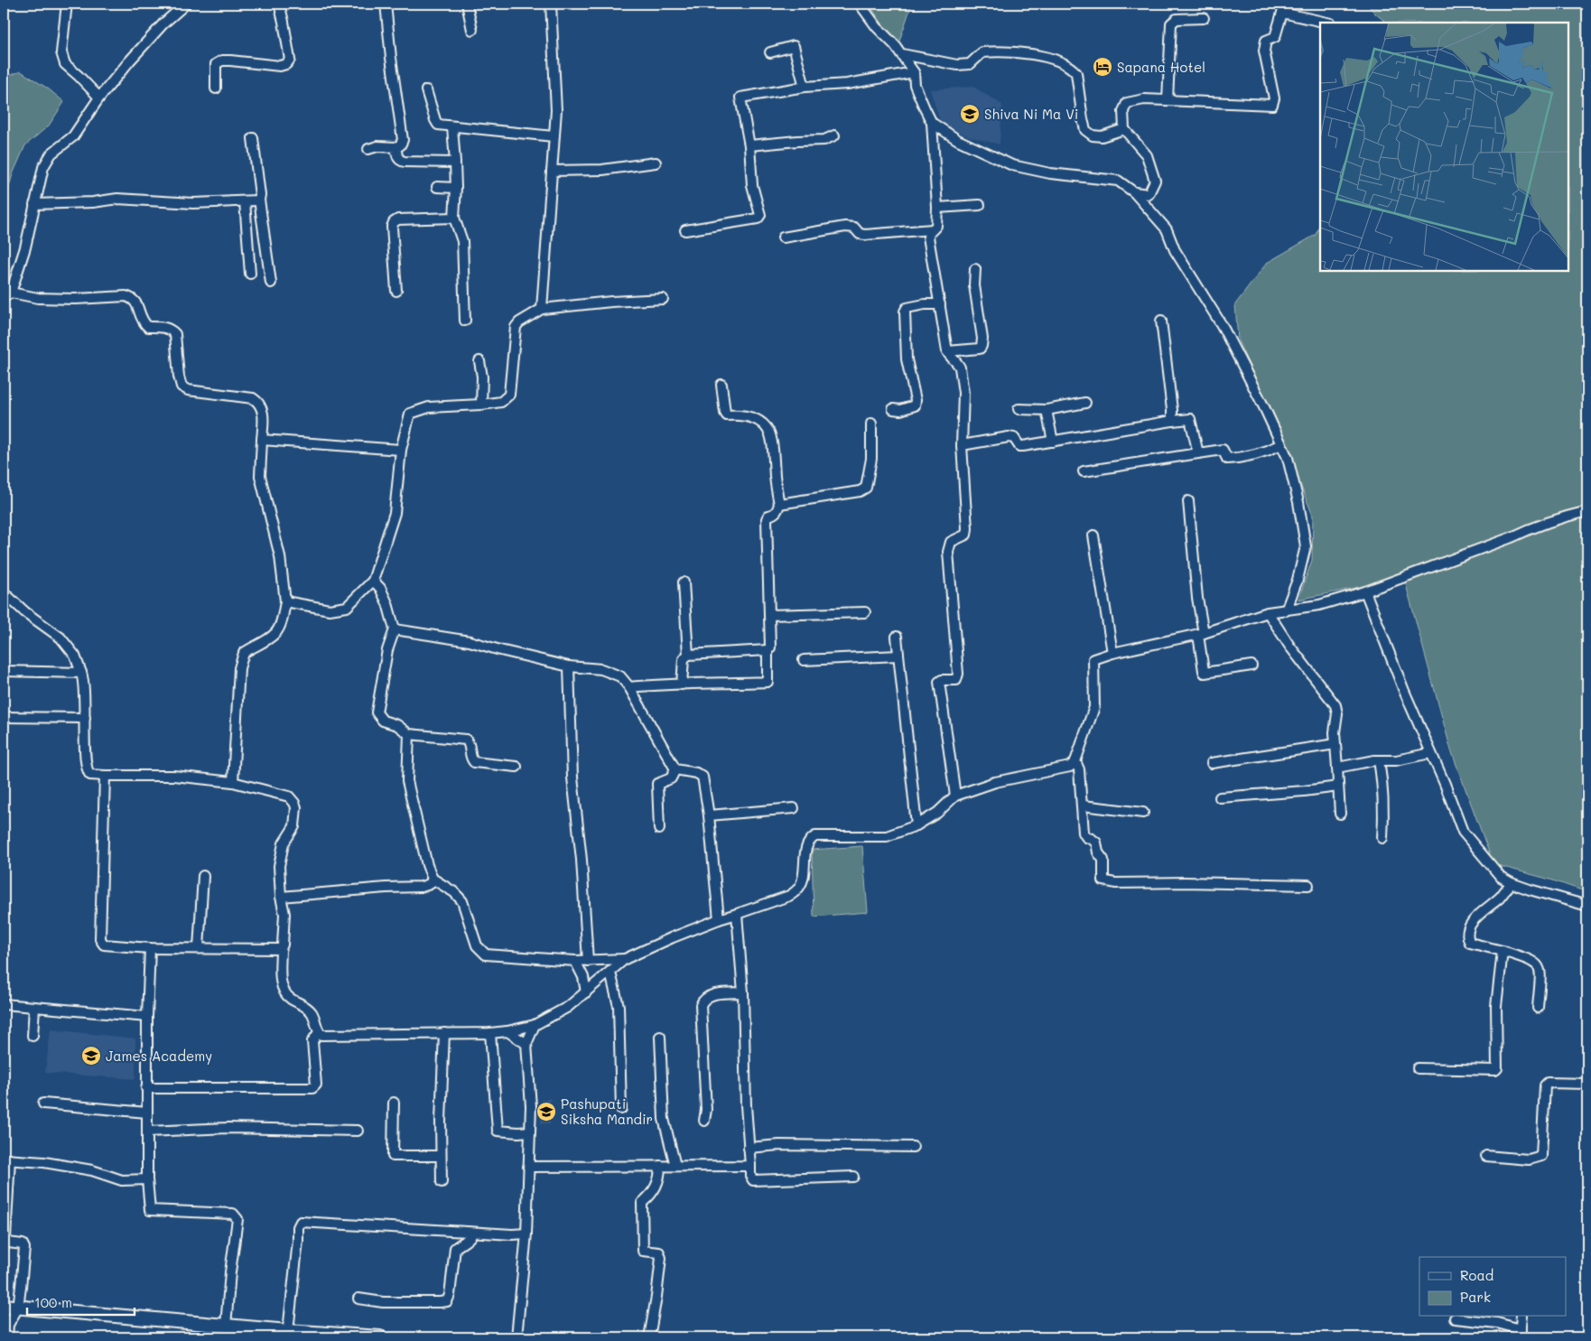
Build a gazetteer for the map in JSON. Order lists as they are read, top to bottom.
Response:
{
  "places": {
    "hotel": ["Sapana Hotel"],
    "school or university": ["Shiva Ni Ma Vi", "James Academy", "Pashupati Siksha Mandir"]
  },
  "legend": ["Road", "Park"],
  "scale_bar": "100 m"
}
